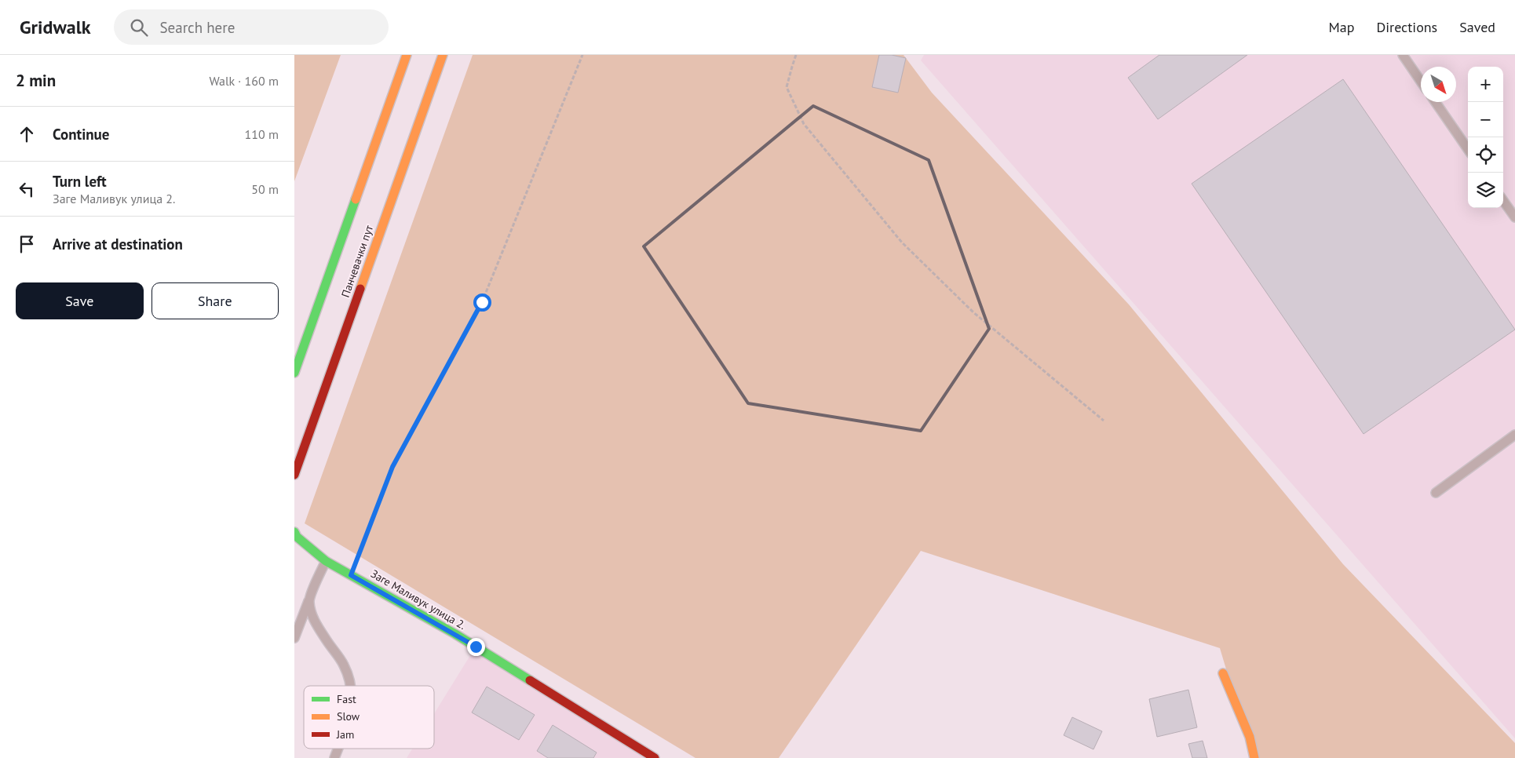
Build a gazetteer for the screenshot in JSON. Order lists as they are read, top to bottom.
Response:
{
  "streets": {
    "main road": ["Панчевачки пут", "Заге Маливук улица 2."]
  },
  "legend": ["Fast", "Slow", "Jam"],
  "north": "bottom right",
  "page": {
    "header": "Gridwalk",
    "search": "Search here",
    "nav": ["Map", "Directions", "Saved"],
    "heading": ["2 min", "Walk · 160 m"],
    "map_buttons": ["+", "−"],
    "list": [
      ["Continue", "110 m"],
      ["Turn left", "Заге Маливук улица 2.", "50 m"],
      "Arrive at destination"
    ],
    "buttons": ["Save", "Share"]
  }
}
